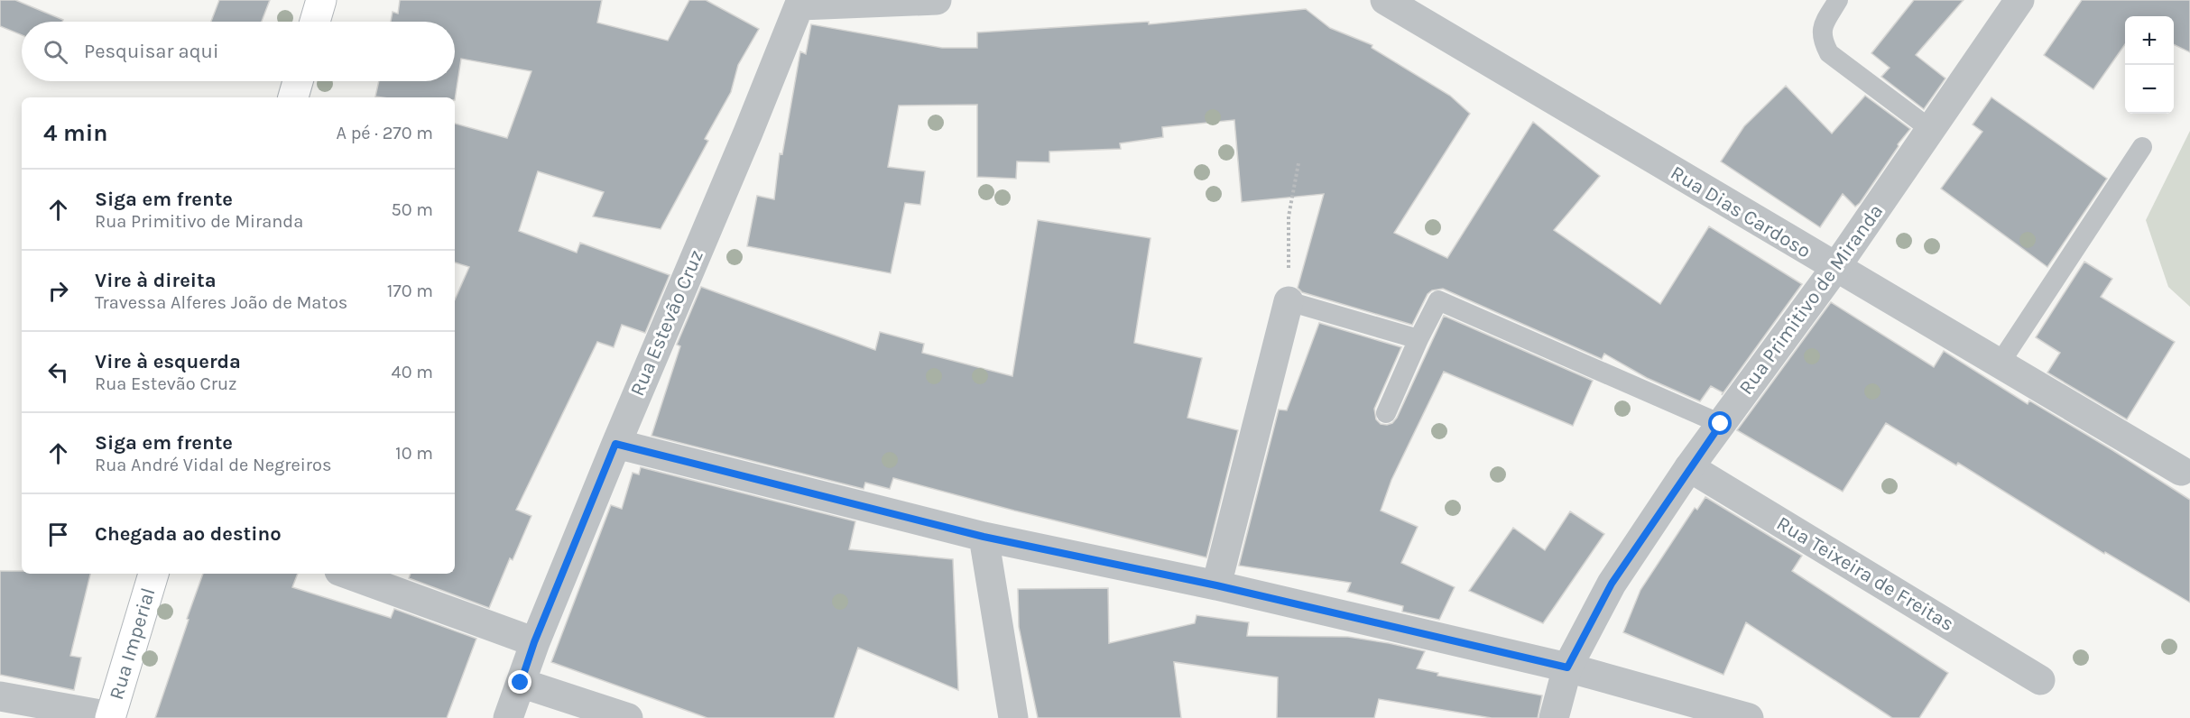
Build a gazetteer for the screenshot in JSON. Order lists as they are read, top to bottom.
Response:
{
  "streets": {
    "main road": ["Rua Imperial"],
    "street": [
      "Rua Dias Cardoso",
      "Rua Primitivo de Miranda",
      "Rua Estevão Cruz",
      "Rua Teixeira de Freitas"
    ]
  },
  "crossings": [
    ["Rua Dias Cardoso", "Rua Primitivo de Miranda"],
    ["Rua Primitivo de Miranda", "Rua Teixeira de Freitas"]
  ],
  "page": {
    "map_buttons": ["+", "−"],
    "search": "Pesquisar aqui",
    "heading": ["4 min", "A pé · 270 m"],
    "list": [
      ["Siga em frente", "Rua Primitivo de Miranda", "50 m"],
      ["Vire à direita", "Travessa Alferes João de Matos", "170 m"],
      ["Vire à esquerda", "Rua Estevão Cruz", "40 m"],
      ["Siga em frente", "Rua André Vidal de Negreiros", "10 m"],
      "Chegada ao destino"
    ]
  }
}
